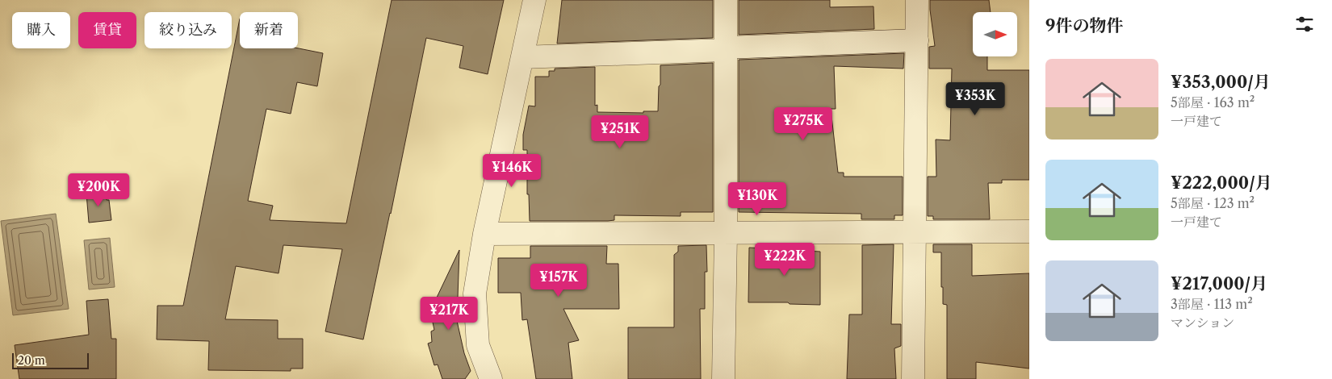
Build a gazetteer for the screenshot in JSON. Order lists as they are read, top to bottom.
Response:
{
  "scale_bar": "20 m",
  "north": "right",
  "page": {
    "heading": "9件の物件",
    "chip": [
      "購入",
      "賃貸",
      "絞り込み",
      "新着"
    ],
    "list": [
      {
        "name": "¥353,000/月",
        "note": "5部屋 · 163 m² · 一戸建て"
      },
      {
        "name": "¥222,000/月",
        "note": "5部屋 · 123 m² · 一戸建て"
      },
      {
        "name": "¥217,000/月",
        "note": "3部屋 · 113 m² · マンション"
      }
    ],
    "price": [
      "¥353K",
      "¥275K",
      "¥251K",
      "¥146K",
      "¥200K",
      "¥130K",
      "¥222K",
      "¥157K",
      "¥217K"
    ],
    "scale": "20 m"
  }
}
